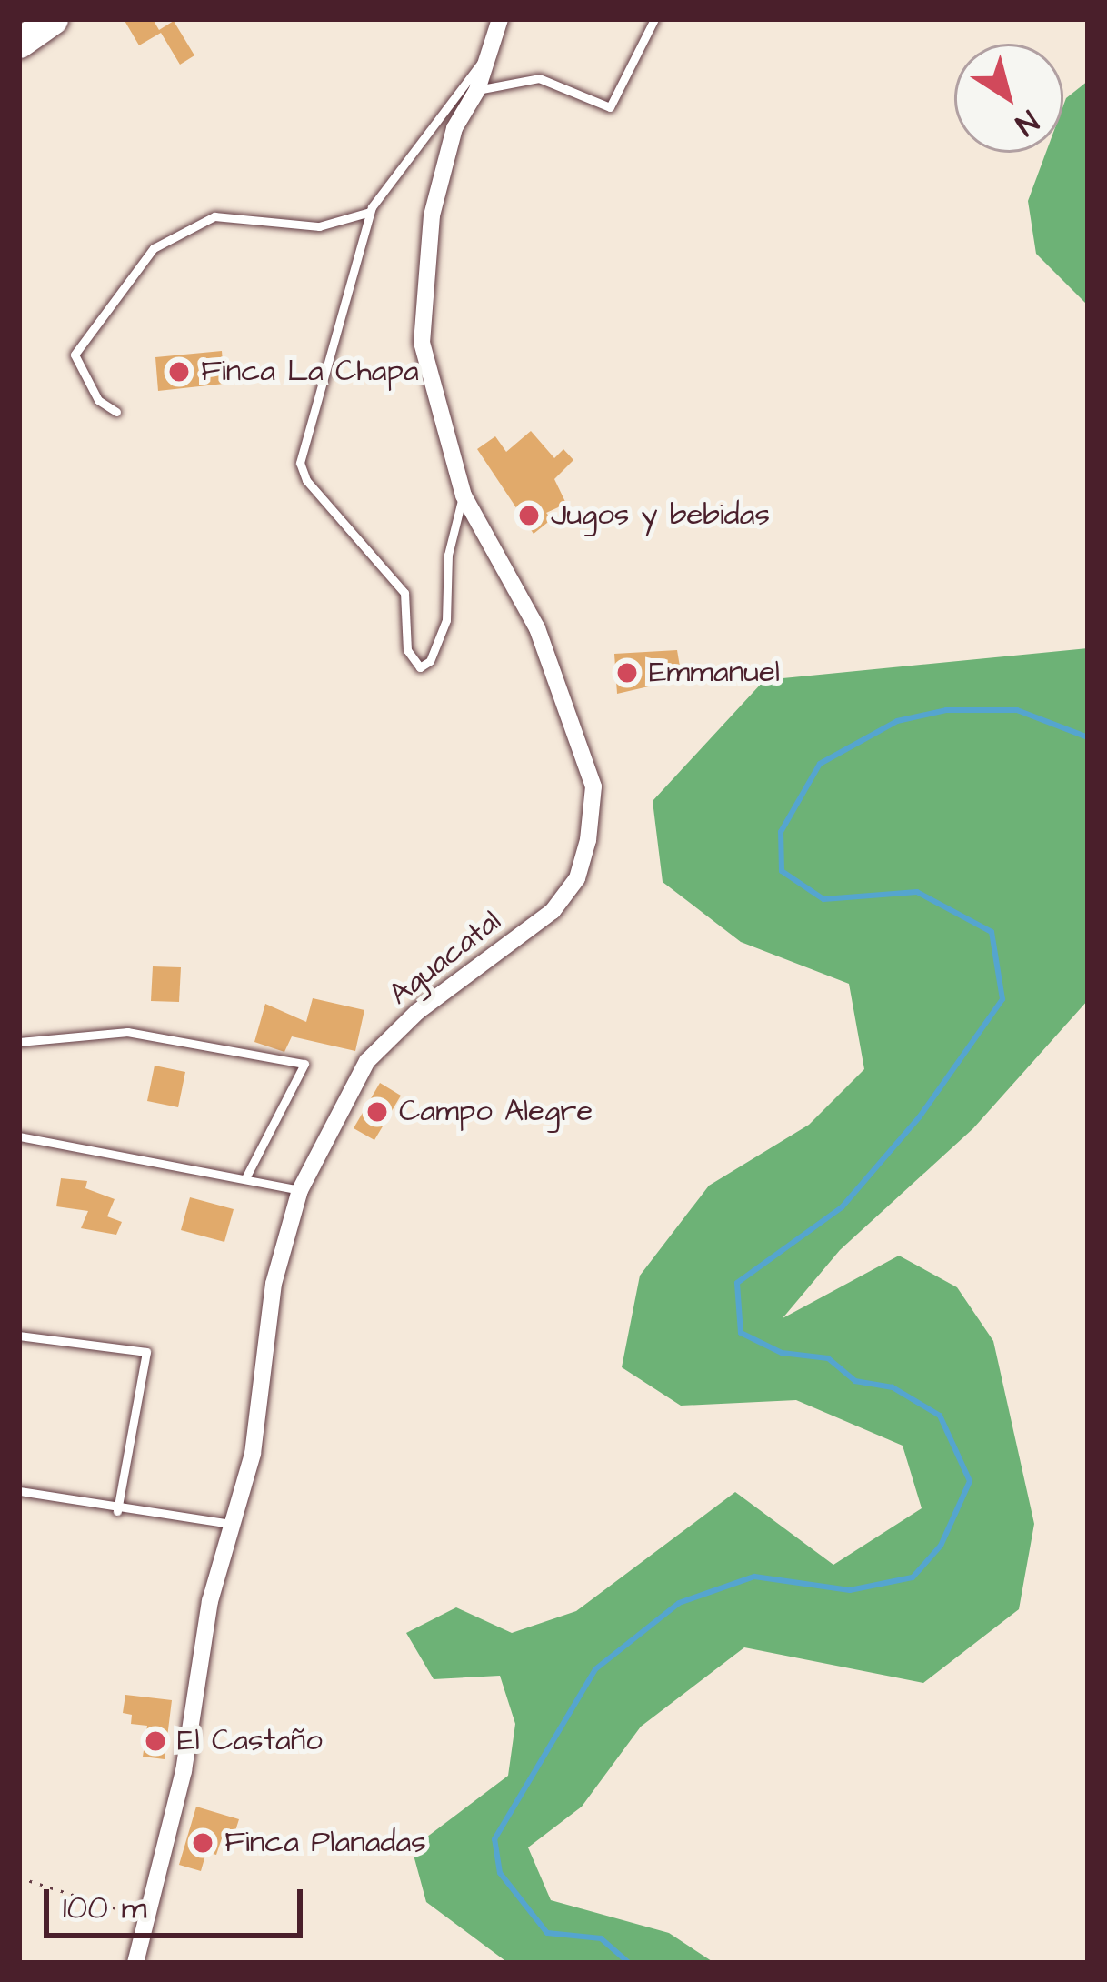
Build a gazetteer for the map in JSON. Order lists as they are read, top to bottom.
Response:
{
  "streets": {
    "street": ["Aguacatal"]
  },
  "places": [
    "Finca La Chapa",
    "Jugos y bebidas",
    "Emmanuel",
    "Campo Alegre",
    "El Castaño",
    "Finca Planadas"
  ],
  "scale_bar": "100 m",
  "north": "bottom right"
}
